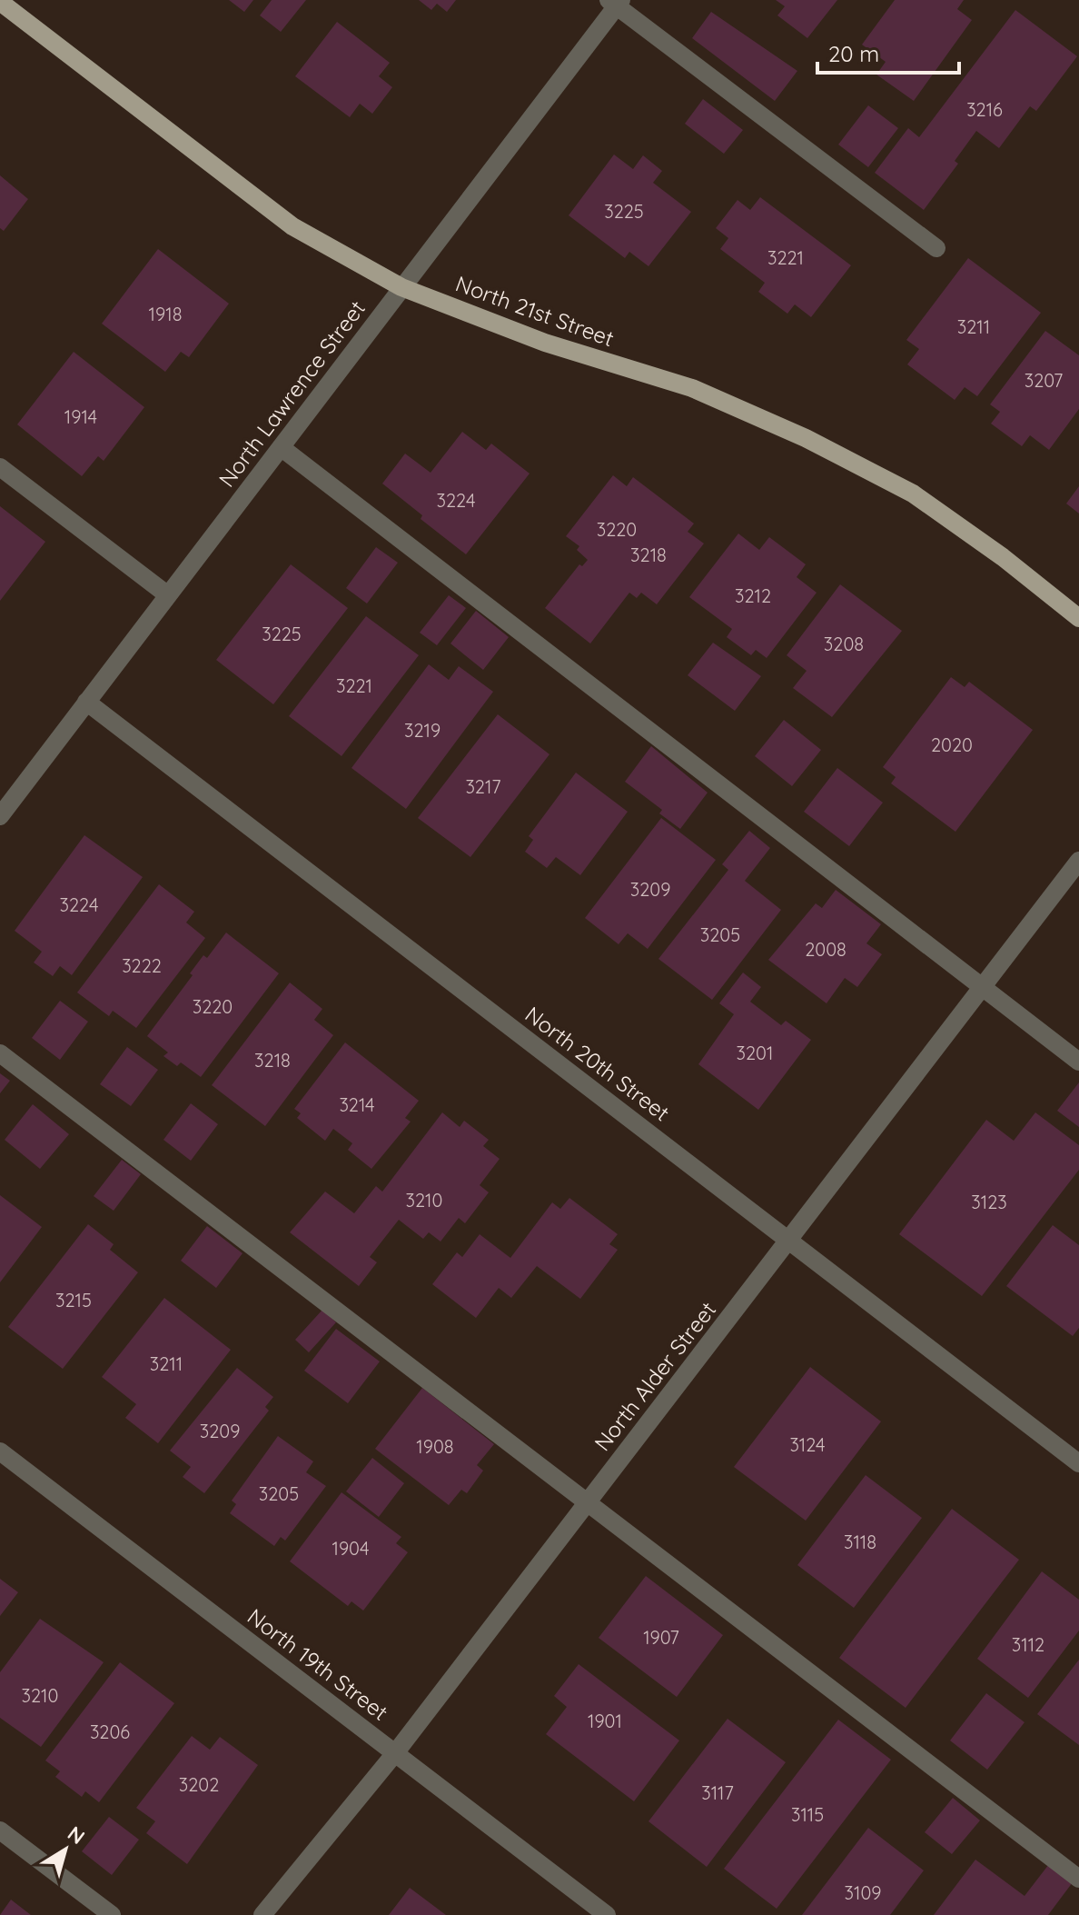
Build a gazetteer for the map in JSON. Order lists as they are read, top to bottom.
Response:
{
  "streets": {
    "main road": ["North 21st Street"],
    "street": [
      "North Lawrence Street",
      "North 20th Street",
      "North Alder Street",
      "North 19th Street"
    ]
  },
  "crossings": [
    ["North 21st Street", "North Lawrence Street"],
    ["North Lawrence Street", "North 20th Street"],
    ["North 20th Street", "North Alder Street"],
    ["North Alder Street", "North 19th Street"]
  ],
  "house_numbers": [
    "3216",
    "3225",
    "3221",
    "1918",
    "3211",
    "3207",
    "1914",
    "3224",
    "3220",
    "3218",
    "3212",
    "3225",
    "3208",
    "3221",
    "3219",
    "2020",
    "3217",
    "3209",
    "3224",
    "3205",
    "2008",
    "3222",
    "3220",
    "3201",
    "3218",
    "3214",
    "3210",
    "3123",
    "3215",
    "3211",
    "3209",
    "3124",
    "1908",
    "3205",
    "3118",
    "1904",
    "1907",
    "3112",
    "3210",
    "1901",
    "3206",
    "3202",
    "3117",
    "3115",
    "3109"
  ],
  "scale_bar": "20 m",
  "north": "top right"
}
